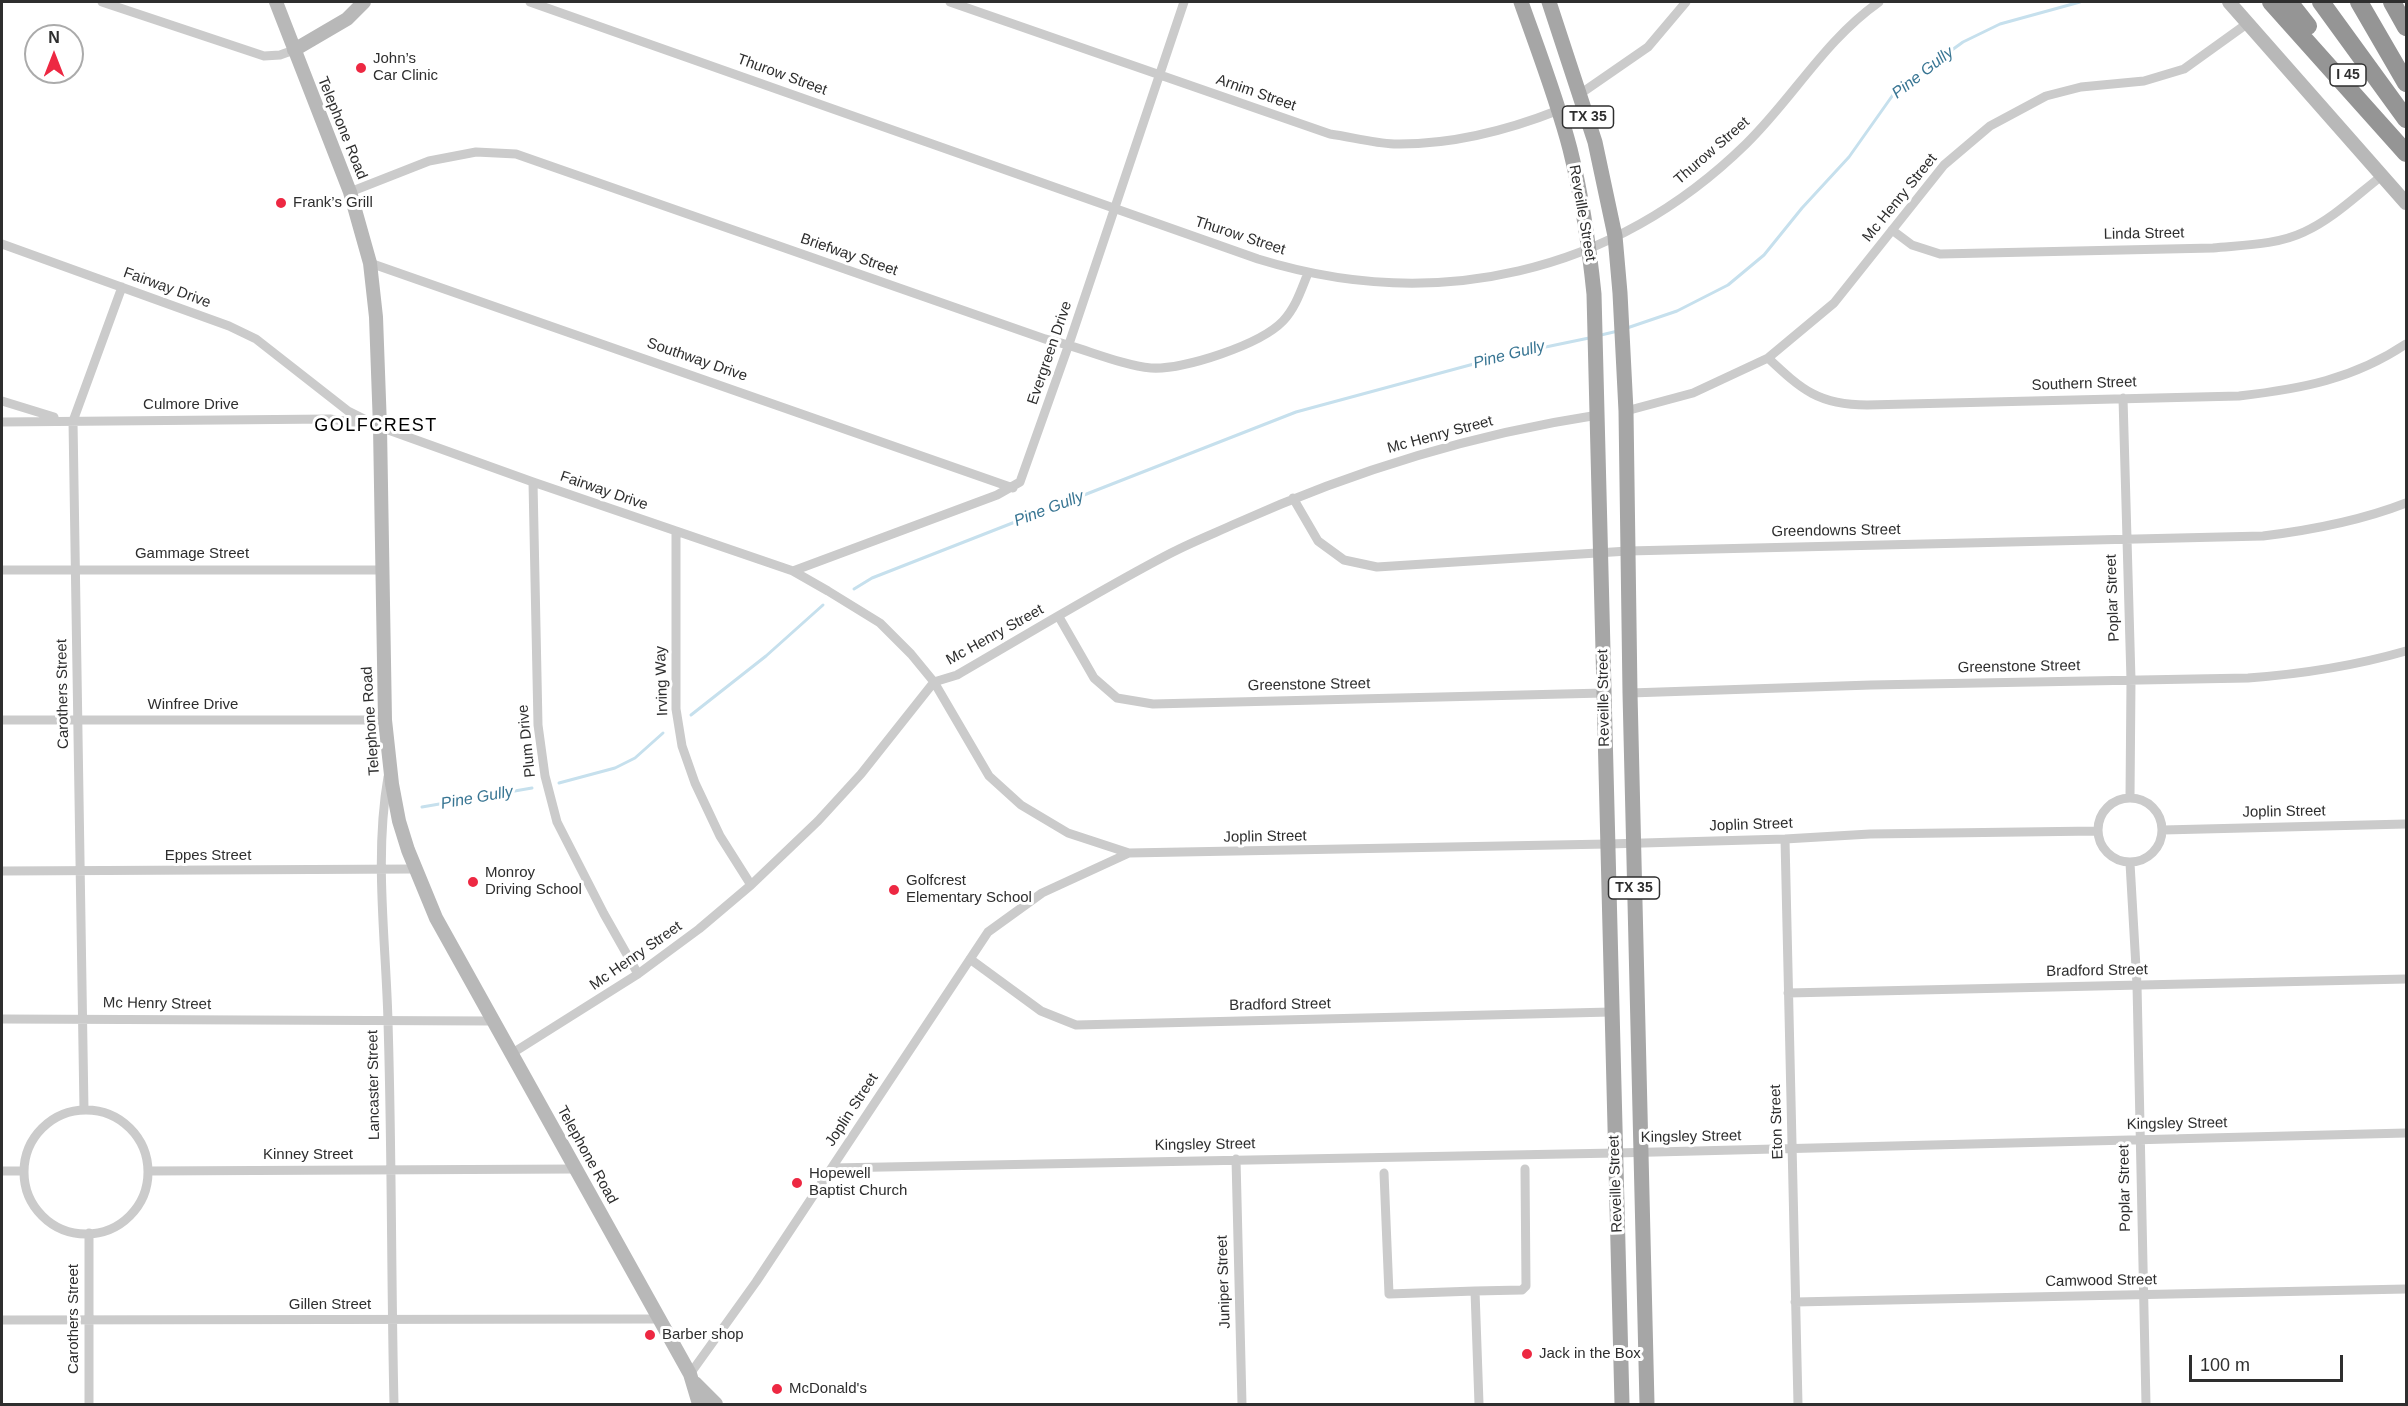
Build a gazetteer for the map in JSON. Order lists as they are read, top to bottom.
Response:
{
  "streets": {
    "highway": ["I 45"],
    "main road": ["TX 35", "Telephone Road", "Reveille Street"],
    "street": [
      "Thurow Street",
      "Arnim Street",
      "Mc Henry Street",
      "Linda Street",
      "Briefway Street",
      "Fairway Drive",
      "Evergreen Drive",
      "Southway Drive",
      "Southern Street",
      "Culmore Drive",
      "Greendowns Street",
      "Gammage Street",
      "Poplar Street",
      "Greenstone Street",
      "Irving Way",
      "Carothers Street",
      "Winfree Drive",
      "Plum Drive",
      "Joplin Street",
      "Eppes Street",
      "Bradford Street",
      "Lancaster Street",
      "Eton Street",
      "Kingsley Street",
      "Kinney Street",
      "Camwood Street",
      "Juniper Street",
      "Gillen Street"
    ]
  },
  "crossings": [
    ["Thurow Street", "Reveille Street"],
    ["Thurow Street", "Briefway Street"],
    ["Thurow Street", "Evergreen Drive"],
    ["Arnim Street", "Reveille Street"],
    ["Arnim Street", "Evergreen Drive"],
    ["Telephone Road", "Mc Henry Street"],
    ["Telephone Road", "Briefway Street"],
    ["Telephone Road", "Fairway Drive"],
    ["Telephone Road", "Southway Drive"],
    ["Telephone Road", "Culmore Drive"],
    ["Telephone Road", "Gammage Street"],
    ["Telephone Road", "Winfree Drive"],
    ["Telephone Road", "Joplin Street"],
    ["Telephone Road", "Eppes Street"],
    ["Telephone Road", "Lancaster Street"],
    ["Telephone Road", "Kinney Street"],
    ["Telephone Road", "Gillen Street"],
    ["Mc Henry Street", "Reveille Street"],
    ["Mc Henry Street", "Linda Street"],
    ["Mc Henry Street", "Fairway Drive"],
    ["Mc Henry Street", "Southern Street"],
    ["Mc Henry Street", "Greendowns Street"],
    ["Mc Henry Street", "Greenstone Street"],
    ["Mc Henry Street", "Irving Way"],
    ["Mc Henry Street", "Carothers Street"],
    ["Mc Henry Street", "Plum Drive"],
    ["Mc Henry Street", "Lancaster Street"],
    ["Reveille Street", "Greendowns Street"],
    ["Reveille Street", "Greenstone Street"],
    ["Reveille Street", "Joplin Street"],
    ["Reveille Street", "Bradford Street"],
    ["Reveille Street", "Kingsley Street"],
    ["Briefway Street", "Evergreen Drive"],
    ["Fairway Drive", "Culmore Drive"],
    ["Fairway Drive", "Irving Way"],
    ["Fairway Drive", "Carothers Street"],
    ["Fairway Drive", "Plum Drive"],
    ["Fairway Drive", "Joplin Street"],
    ["Evergreen Drive", "Southway Drive"],
    ["Southern Street", "Poplar Street"],
    ["Culmore Drive", "Carothers Street"],
    ["Greendowns Street", "Poplar Street"],
    ["Gammage Street", "Carothers Street"],
    ["Poplar Street", "Greenstone Street"],
    ["Poplar Street", "Joplin Street"],
    ["Poplar Street", "Bradford Street"],
    ["Poplar Street", "Kingsley Street"],
    ["Poplar Street", "Camwood Street"],
    ["Carothers Street", "Winfree Drive"],
    ["Carothers Street", "Eppes Street"],
    ["Carothers Street", "Kinney Street"],
    ["Carothers Street", "Gillen Street"],
    ["Joplin Street", "Bradford Street"],
    ["Joplin Street", "Eton Street"],
    ["Joplin Street", "Kingsley Street"],
    ["Eppes Street", "Lancaster Street"],
    ["Bradford Street", "Eton Street"],
    ["Lancaster Street", "Kinney Street"],
    ["Lancaster Street", "Gillen Street"],
    ["Eton Street", "Kingsley Street"],
    ["Eton Street", "Camwood Street"],
    ["Kingsley Street", "Juniper Street"]
  ],
  "districts": ["GOLFCREST"],
  "water": ["Pine Gully"],
  "places": [
    "John’s Car Clinic",
    "Frank’s Grill",
    "Monroy Driving School",
    "Golfcrest Elementary School",
    "Hopewell Baptist Church",
    "Barber shop",
    "Jack in the Box",
    "McDonald's"
  ],
  "scale_bar": "100 m",
  "north": "top"
}
